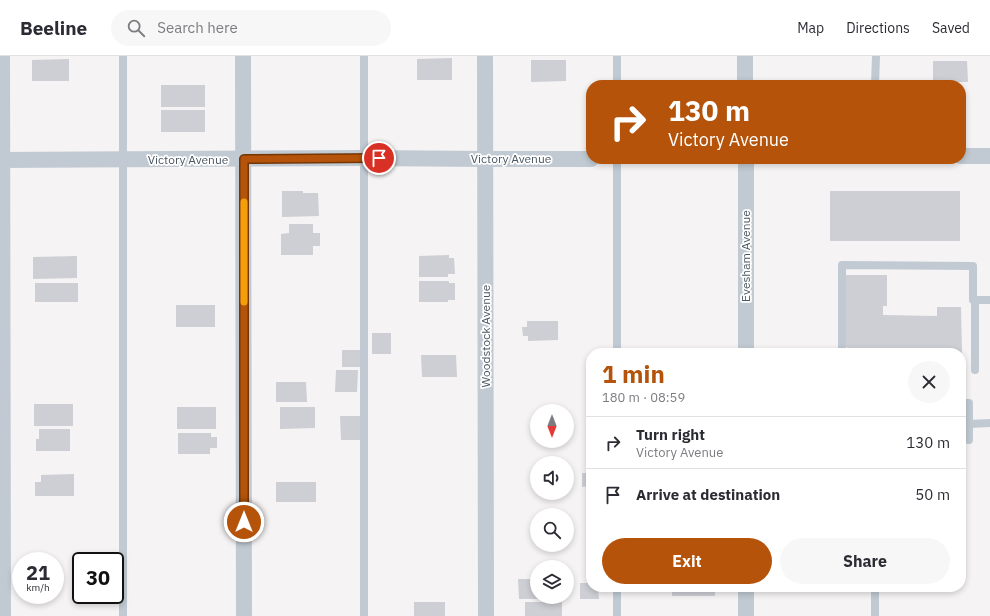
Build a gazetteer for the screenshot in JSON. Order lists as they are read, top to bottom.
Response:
{
  "streets": {
    "street": ["Victory Avenue", "Evesham Avenue", "Woodstock Avenue"]
  },
  "crossings": [
    ["Victory Avenue", "Woodstock Avenue"]
  ],
  "north": "bottom",
  "page": {
    "header": "Beeline",
    "search": "Search here",
    "nav": ["Map", "Directions", "Saved"],
    "turn": ["130 m", "Victory Avenue"],
    "heading": ["1 min", "180 m · 08:59"],
    "list": [
      {
        "name": "Turn right",
        "note": "Victory Avenue",
        "value": "130 m"
      },
      {
        "name": "Arrive at destination",
        "value": "50 m"
      }
    ],
    "buttons": ["Exit", "Share"],
    "speed": "21 km/h",
    "limit": "30"
  }
}
